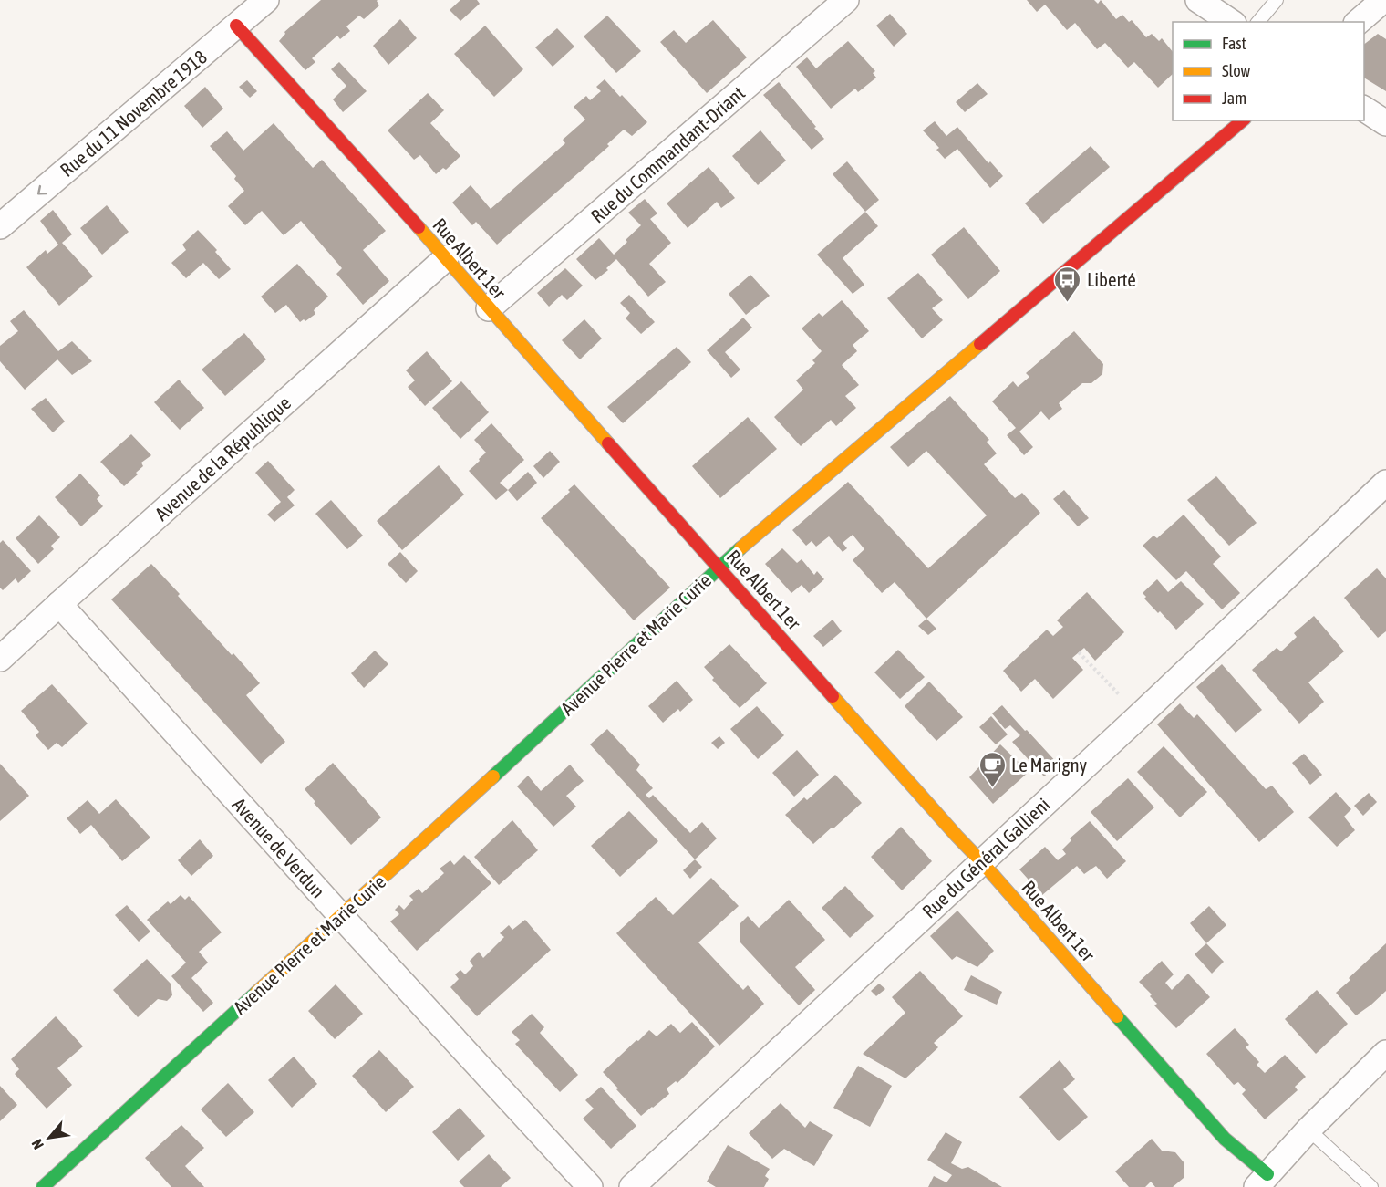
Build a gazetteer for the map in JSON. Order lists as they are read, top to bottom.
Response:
{
  "streets": {
    "street": [
      "Rue du 11 Novembre 1918",
      "Rue du Commandant-Driant",
      "Rue Albert 1er",
      "Avenue de la République",
      "Avenue Pierre et Marie Curie",
      "Avenue de Verdun",
      "Rue du Général Gallieni"
    ]
  },
  "crossings": [
    ["Rue du 11 Novembre 1918", "Rue Albert 1er"],
    ["Rue du Commandant-Driant", "Rue Albert 1er"],
    ["Rue Albert 1er", "Avenue de la République"],
    ["Rue Albert 1er", "Avenue Pierre et Marie Curie"],
    ["Rue Albert 1er", "Rue du Général Gallieni"],
    ["Avenue de la République", "Avenue de Verdun"],
    ["Avenue Pierre et Marie Curie", "Avenue de Verdun"]
  ],
  "one_way": ["Rue du 11 Novembre 1918"],
  "places": {
    "bus stop": ["Liberté"],
    "cafe": ["Le Marigny"]
  },
  "legend": ["Fast", "Slow", "Jam"],
  "north": "bottom left"
}
